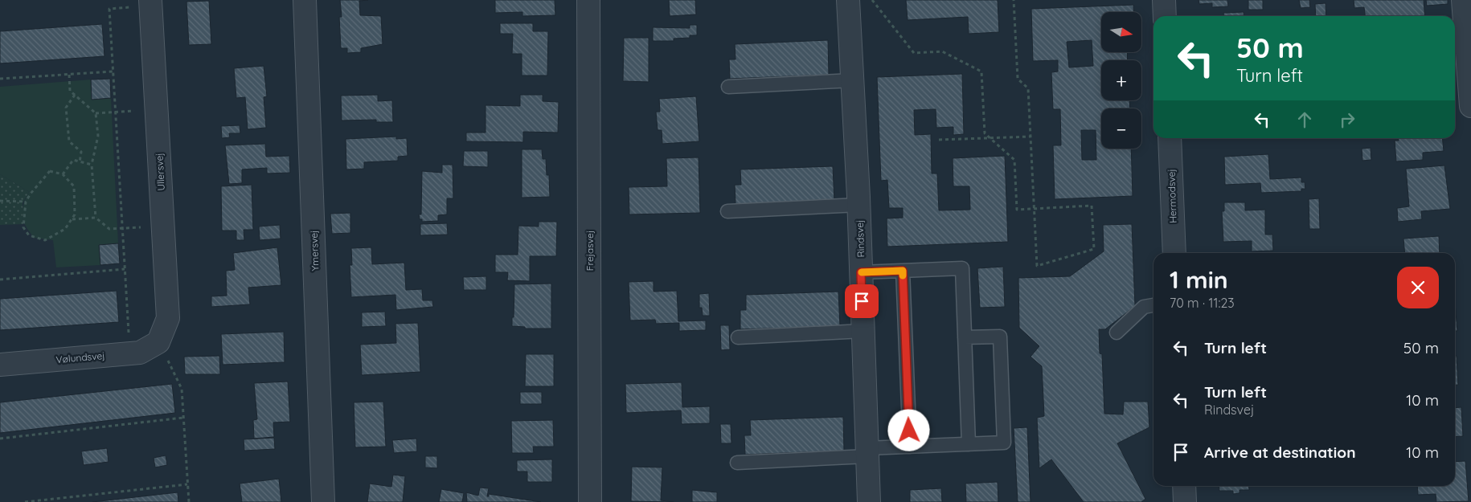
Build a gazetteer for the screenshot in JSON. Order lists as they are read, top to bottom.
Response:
{
  "streets": {
    "street": [
      "Ullersvej",
      "Hermodsvej",
      "Rindsvej",
      "Ymersvej",
      "Frejasvej",
      "Vølundsvej"
    ]
  },
  "crossings": [
    ["Ullersvej", "Vølundsvej"]
  ],
  "north": "right",
  "page": {
    "map_buttons": ["+", "−"],
    "turn": ["50 m", "Turn left"],
    "heading": ["1 min", "70 m · 11:23"],
    "list": [
      {
        "name": "Turn left",
        "value": "50 m"
      },
      {
        "name": "Turn left",
        "note": "Rindsvej",
        "value": "10 m"
      },
      {
        "name": "Arrive at destination",
        "value": "10 m"
      }
    ]
  }
}
